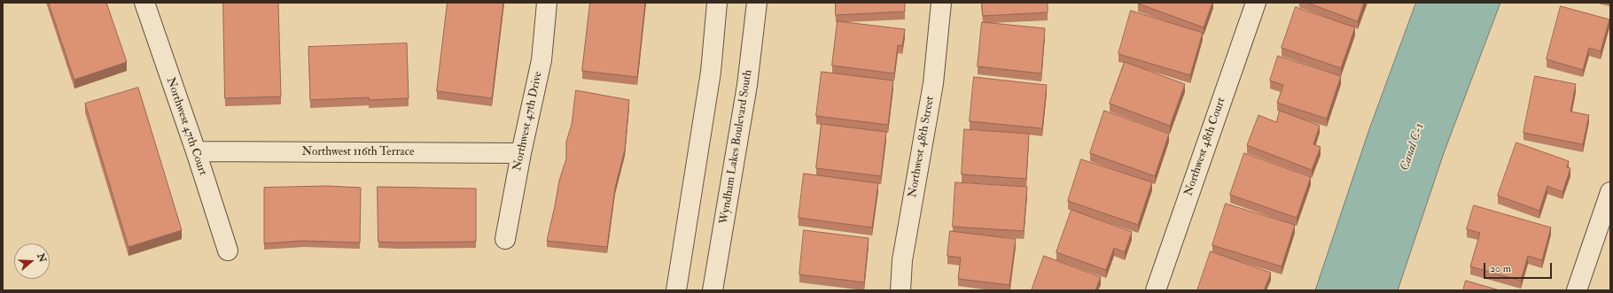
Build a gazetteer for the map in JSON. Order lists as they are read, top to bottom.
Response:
{
  "streets": {
    "street": [
      "Northwest 47th Drive",
      "Northwest 47th Court",
      "Wyndham Lakes Boulevard South",
      "Northwest 48th Street",
      "Northwest 48th Court",
      "Northwest 116th Terrace"
    ]
  },
  "crossings": [
    ["Northwest 47th Drive", "Northwest 116th Terrace"],
    ["Northwest 47th Court", "Northwest 116th Terrace"]
  ],
  "water": ["Canal C-1"],
  "scale_bar": "20 m",
  "north": "right"
}
